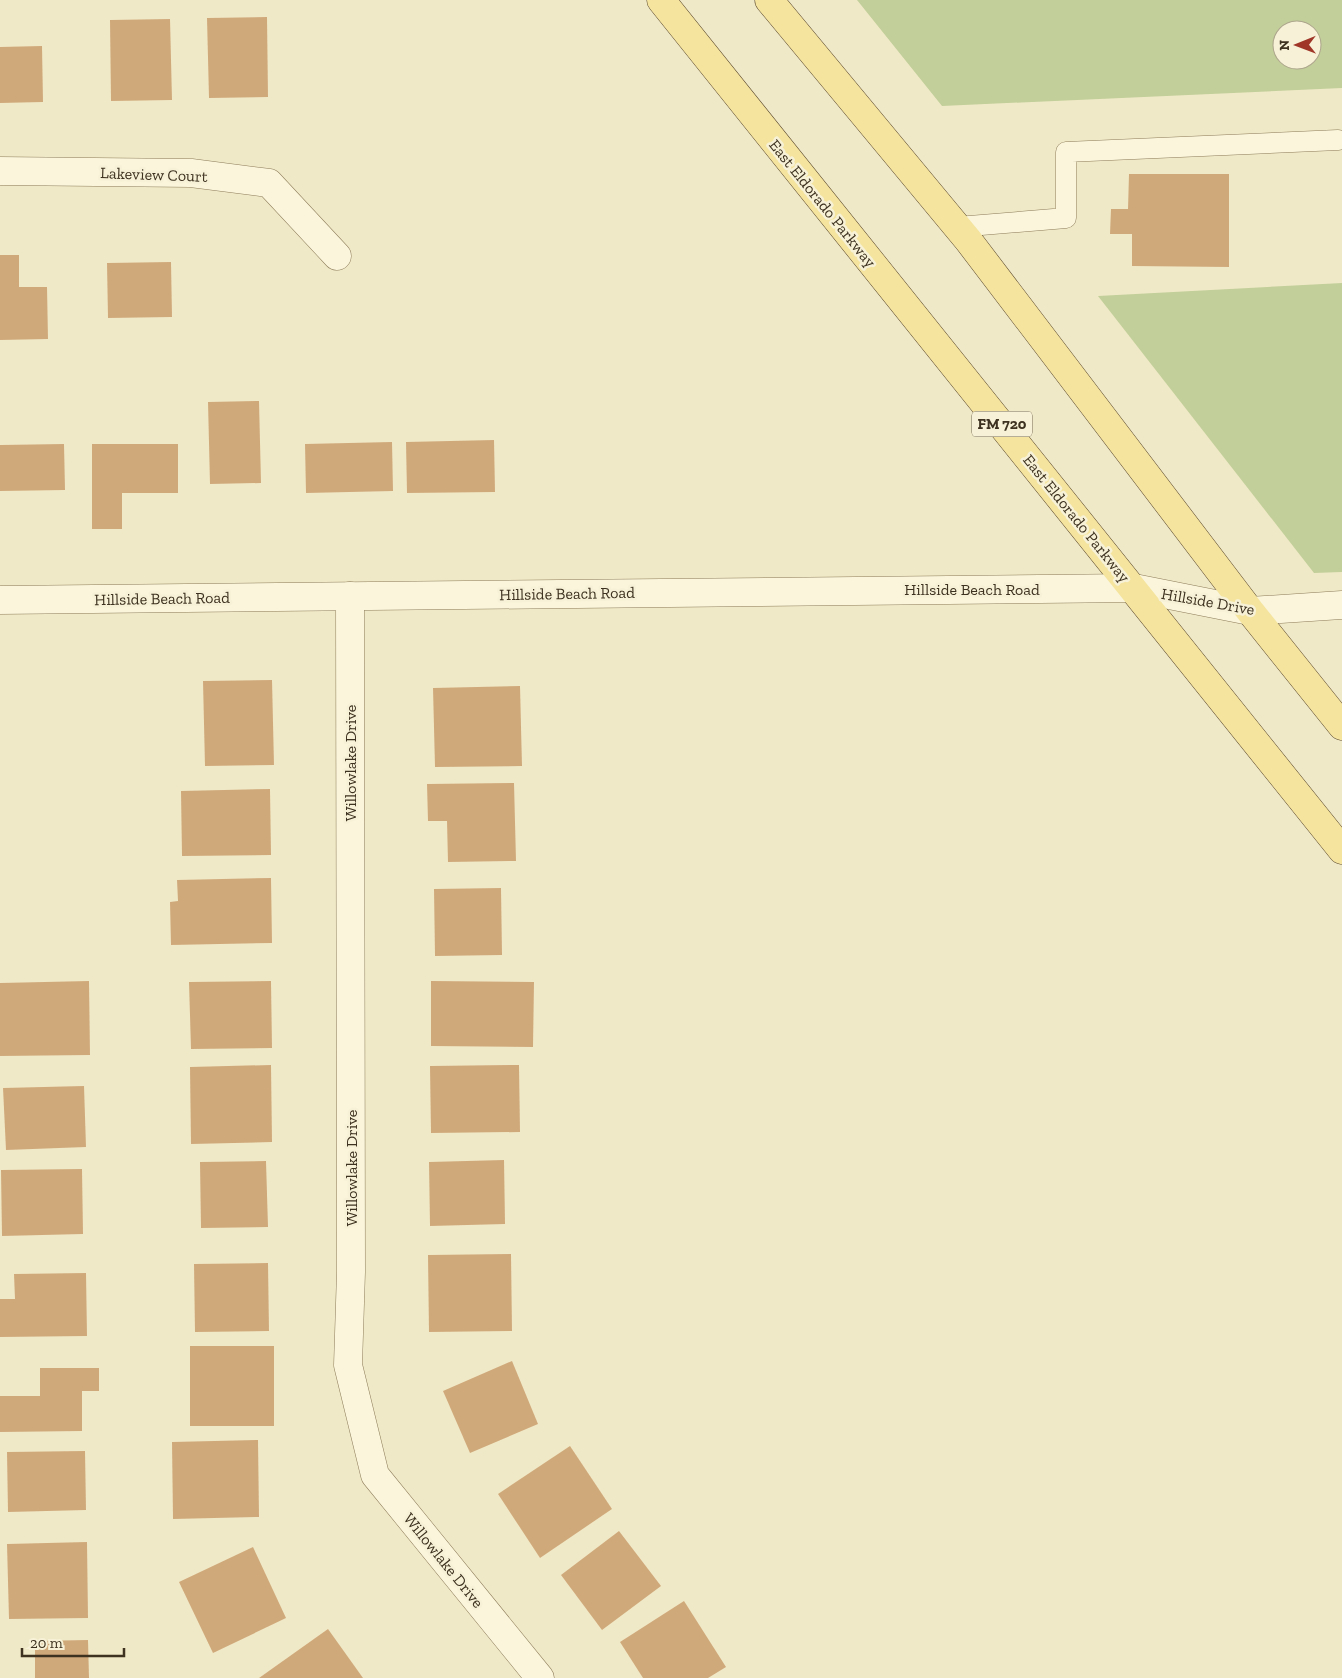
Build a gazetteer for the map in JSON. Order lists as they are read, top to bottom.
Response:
{
  "streets": {
    "main road": ["East Eldorado Parkway", "FM 720"],
    "street": [
      "Lakeview Court",
      "Hillside Beach Road",
      "Hillside Drive",
      "Willowlake Drive"
    ]
  },
  "crossings": [
    ["East Eldorado Parkway", "Hillside Beach Road"],
    ["East Eldorado Parkway", "Hillside Drive"],
    ["Hillside Beach Road", "Hillside Drive"],
    ["Hillside Beach Road", "Willowlake Drive"]
  ],
  "scale_bar": "20 m",
  "north": "left"
}
